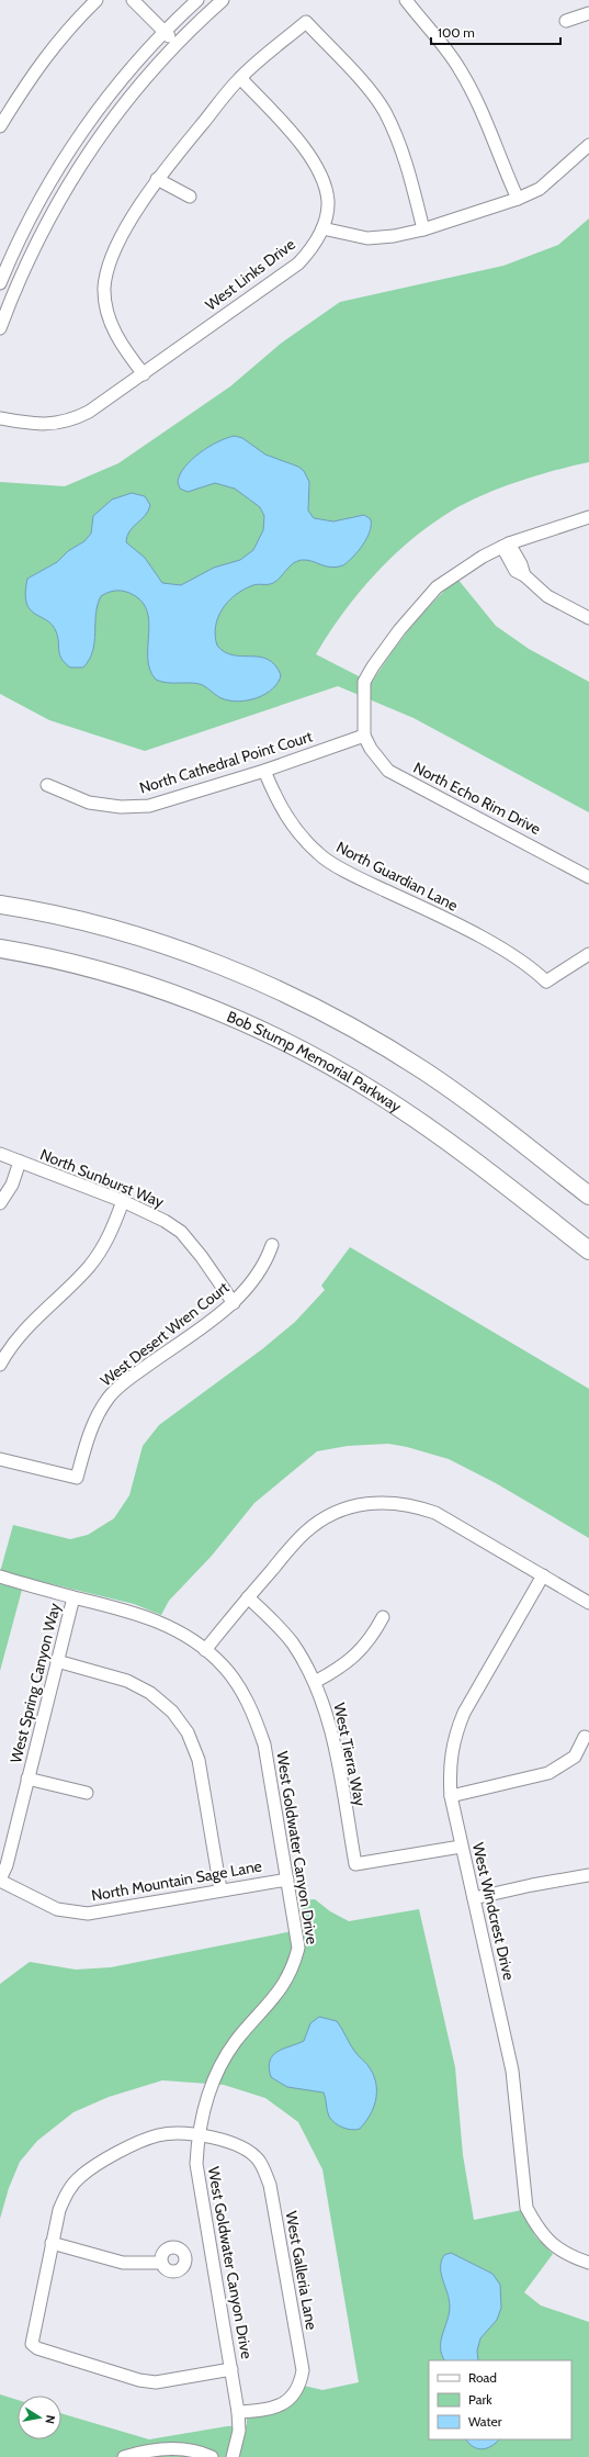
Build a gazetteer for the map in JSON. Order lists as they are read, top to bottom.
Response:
{
  "streets": {
    "highway": ["Bob Stump Memorial Parkway"],
    "street": [
      "West Links Drive",
      "North Cathedral Point Court",
      "North Echo Rim Drive",
      "North Guardian Lane",
      "North Sunburst Way",
      "West Desert Wren Court",
      "West Spring Canyon Way",
      "West Tierra Way",
      "West Goldwater Canyon Drive",
      "North Mountain Sage Lane",
      "West Windcrest Drive",
      "West Galleria Lane"
    ]
  },
  "crossings": [
    ["North Cathedral Point Court", "North Echo Rim Drive"],
    ["North Cathedral Point Court", "North Guardian Lane"],
    ["North Sunburst Way", "West Desert Wren Court"],
    ["West Spring Canyon Way", "West Goldwater Canyon Drive"],
    ["West Spring Canyon Way", "North Mountain Sage Lane"],
    ["West Tierra Way", "West Windcrest Drive"],
    ["West Goldwater Canyon Drive", "North Mountain Sage Lane"],
    ["West Goldwater Canyon Drive", "West Galleria Lane"]
  ],
  "legend": ["Road", "Park", "Water"],
  "scale_bar": "100 m",
  "north": "right"
}
